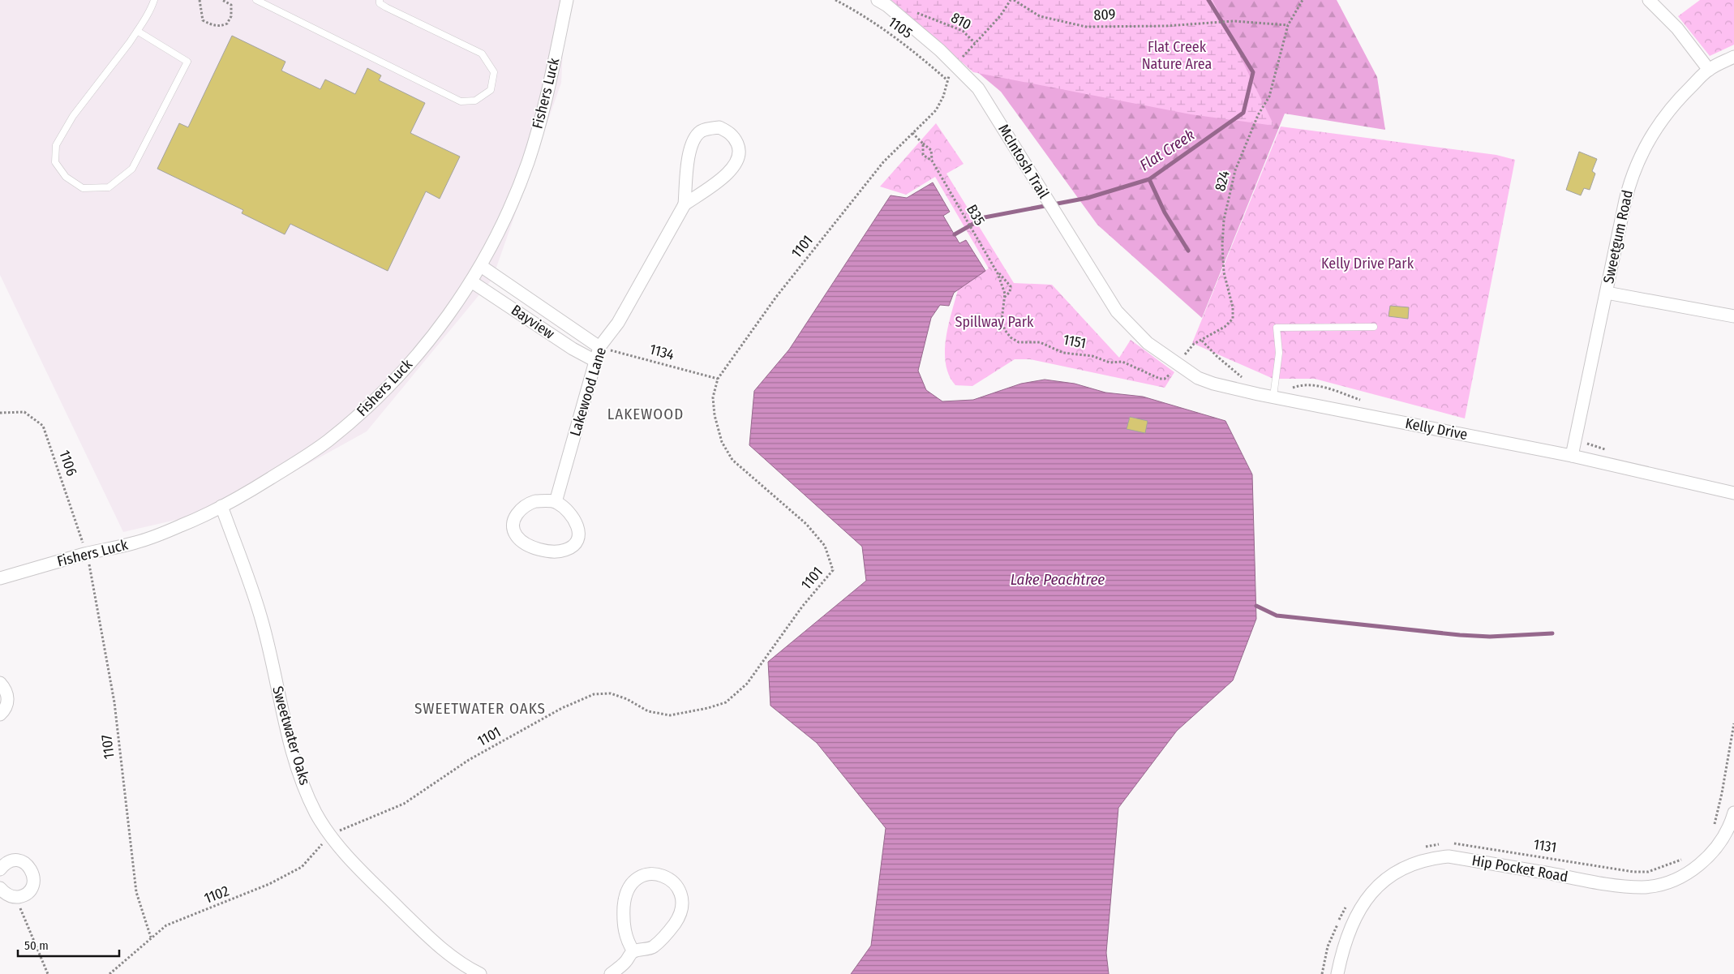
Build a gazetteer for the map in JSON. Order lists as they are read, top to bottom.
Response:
{
  "streets": {
    "street": [
      "Fishers Luck",
      "McIntosh Trail",
      "Sweetgum Road",
      "Bayview",
      "Lakewood Lane",
      "Kelly Drive",
      "Sweetwater Oaks",
      "Hip Pocket Road"
    ],
    "path": [
      "809",
      "810",
      "1105",
      "824",
      "B35",
      "1101",
      "1151",
      "1134",
      "1106",
      "1107",
      "1131",
      "1102"
    ]
  },
  "crossings": [
    ["809", "824"],
    ["1105", "1101"],
    ["Fishers Luck", "Bayview"],
    ["Fishers Luck", "1106"],
    ["Fishers Luck", "Sweetwater Oaks"],
    ["Fishers Luck", "1107"],
    ["McIntosh Trail", "Kelly Drive"],
    ["B35", "1151"],
    ["Sweetgum Road", "Kelly Drive"],
    ["1101", "1134"],
    ["1101", "Sweetwater Oaks"],
    ["1101", "1102"],
    ["Bayview", "1134"],
    ["Bayview", "Lakewood Lane"],
    ["1134", "Lakewood Lane"],
    ["1106", "1107"],
    ["Sweetwater Oaks", "1102"],
    ["1107", "1102"]
  ],
  "districts": ["LAKEWOOD", "SWEETWATER OAKS"],
  "water": ["Flat Creek", "Lake Peachtree"],
  "parks": ["Flat Creek Nature Area", "Kelly Drive Park", "Spillway Park"],
  "scale_bar": "50 m"
}
